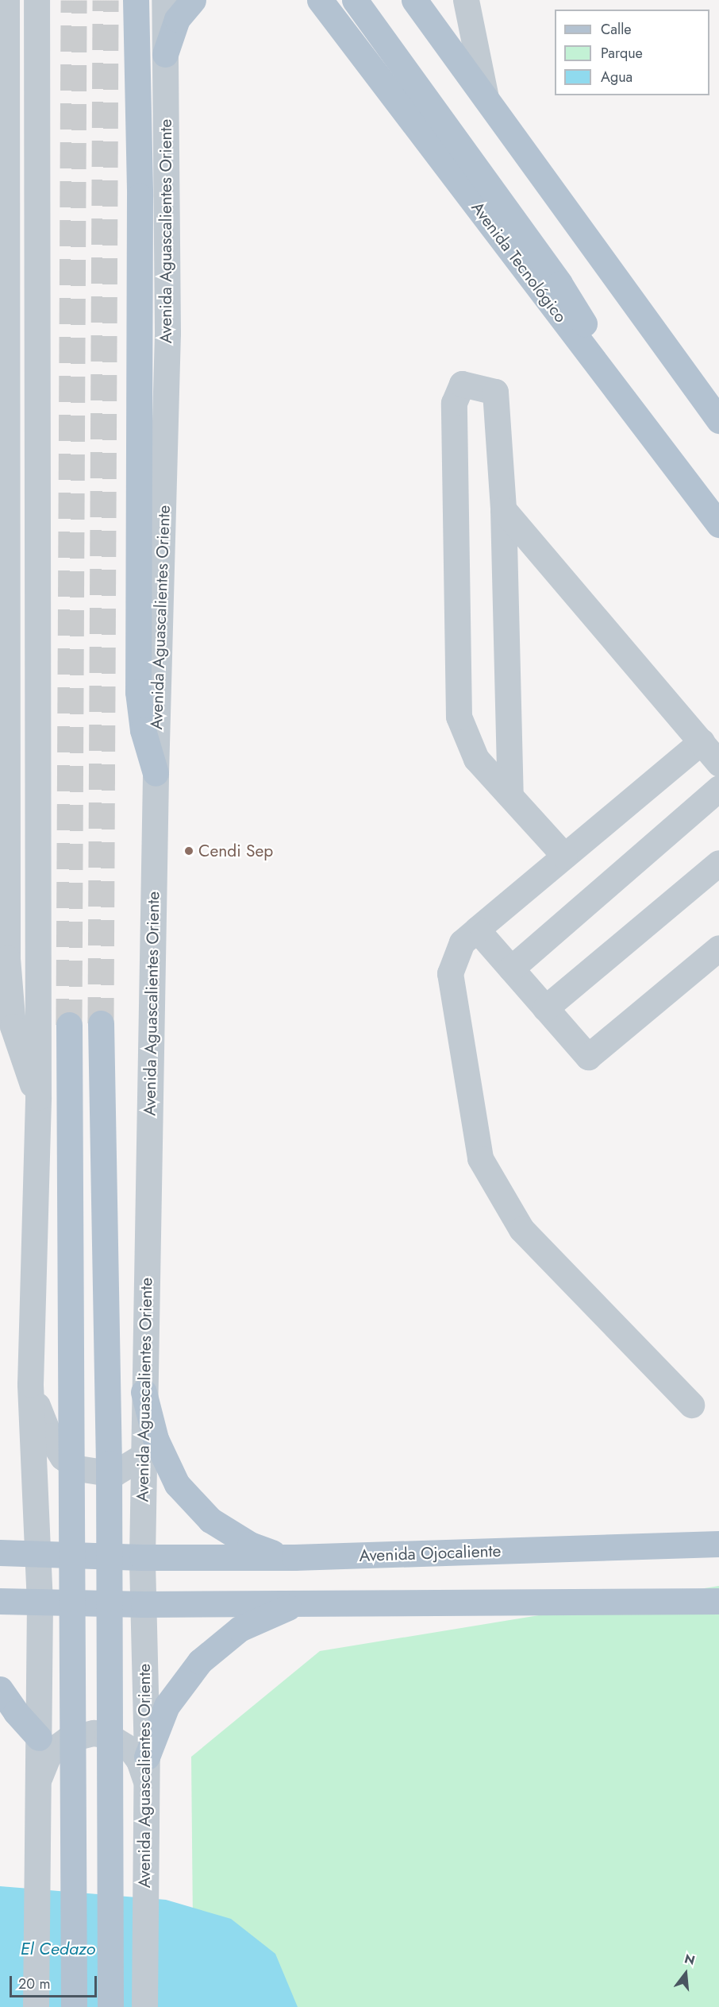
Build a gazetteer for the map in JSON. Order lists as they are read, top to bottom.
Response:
{
  "streets": {
    "main road": ["Avenida Aguascalientes Oriente", "Avenida Tecnológico", "Avenida Ojocaliente"]
  },
  "crossings": [
    ["Avenida Aguascalientes Oriente", "Avenida Ojocaliente"]
  ],
  "water": ["El Cedazo"],
  "places": ["Cendi Sep"],
  "legend": ["Calle", "Parque", "Agua"],
  "scale_bar": "20 m",
  "north": "top"
}
